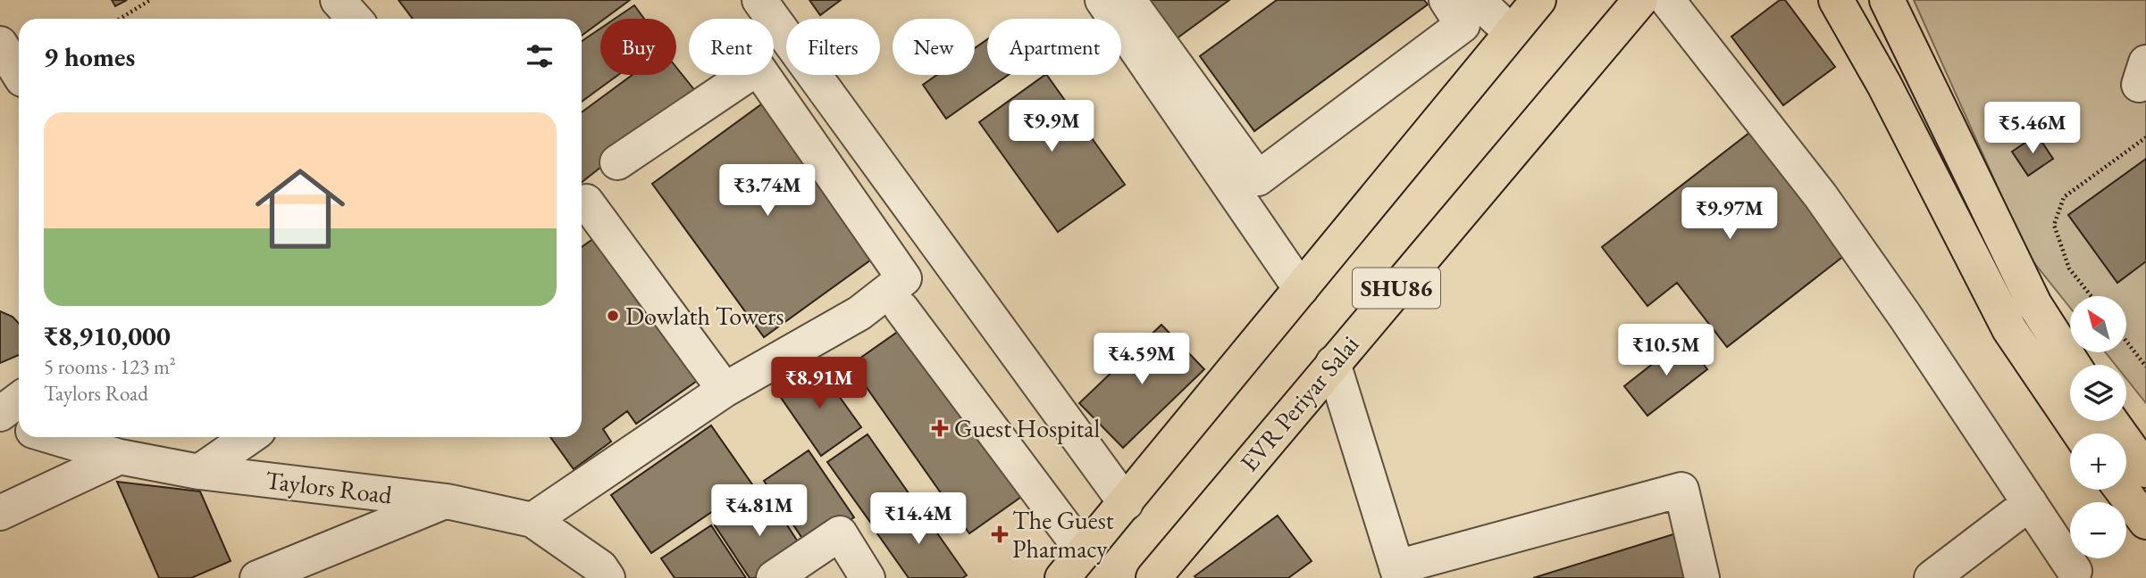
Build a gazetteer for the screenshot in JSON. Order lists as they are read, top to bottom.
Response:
{
  "streets": {
    "main road": ["SHU86", "EVR Periyar Salai"],
    "street": ["Taylors Road"]
  },
  "places": {
    "other": ["Dowlath Towers"],
    "health": ["Guest Hospital", "The Guest Pharmacy"]
  },
  "north": "top left",
  "page": {
    "chip": [
      "Buy",
      "Rent",
      "Filters",
      "New",
      "Apartment"
    ],
    "heading": "9 homes",
    "list": [
      {
        "name": "₹8,910,000",
        "note": "5 rooms · 123 m² · Taylors Road"
      }
    ],
    "price": [
      "₹9.9M",
      "₹5.46M",
      "₹3.74M",
      "₹9.97M",
      "₹10.5M",
      "₹4.59M",
      "₹8.91M",
      "₹4.81M",
      "₹14.4M"
    ],
    "map_buttons": ["+", "−"]
  }
}
